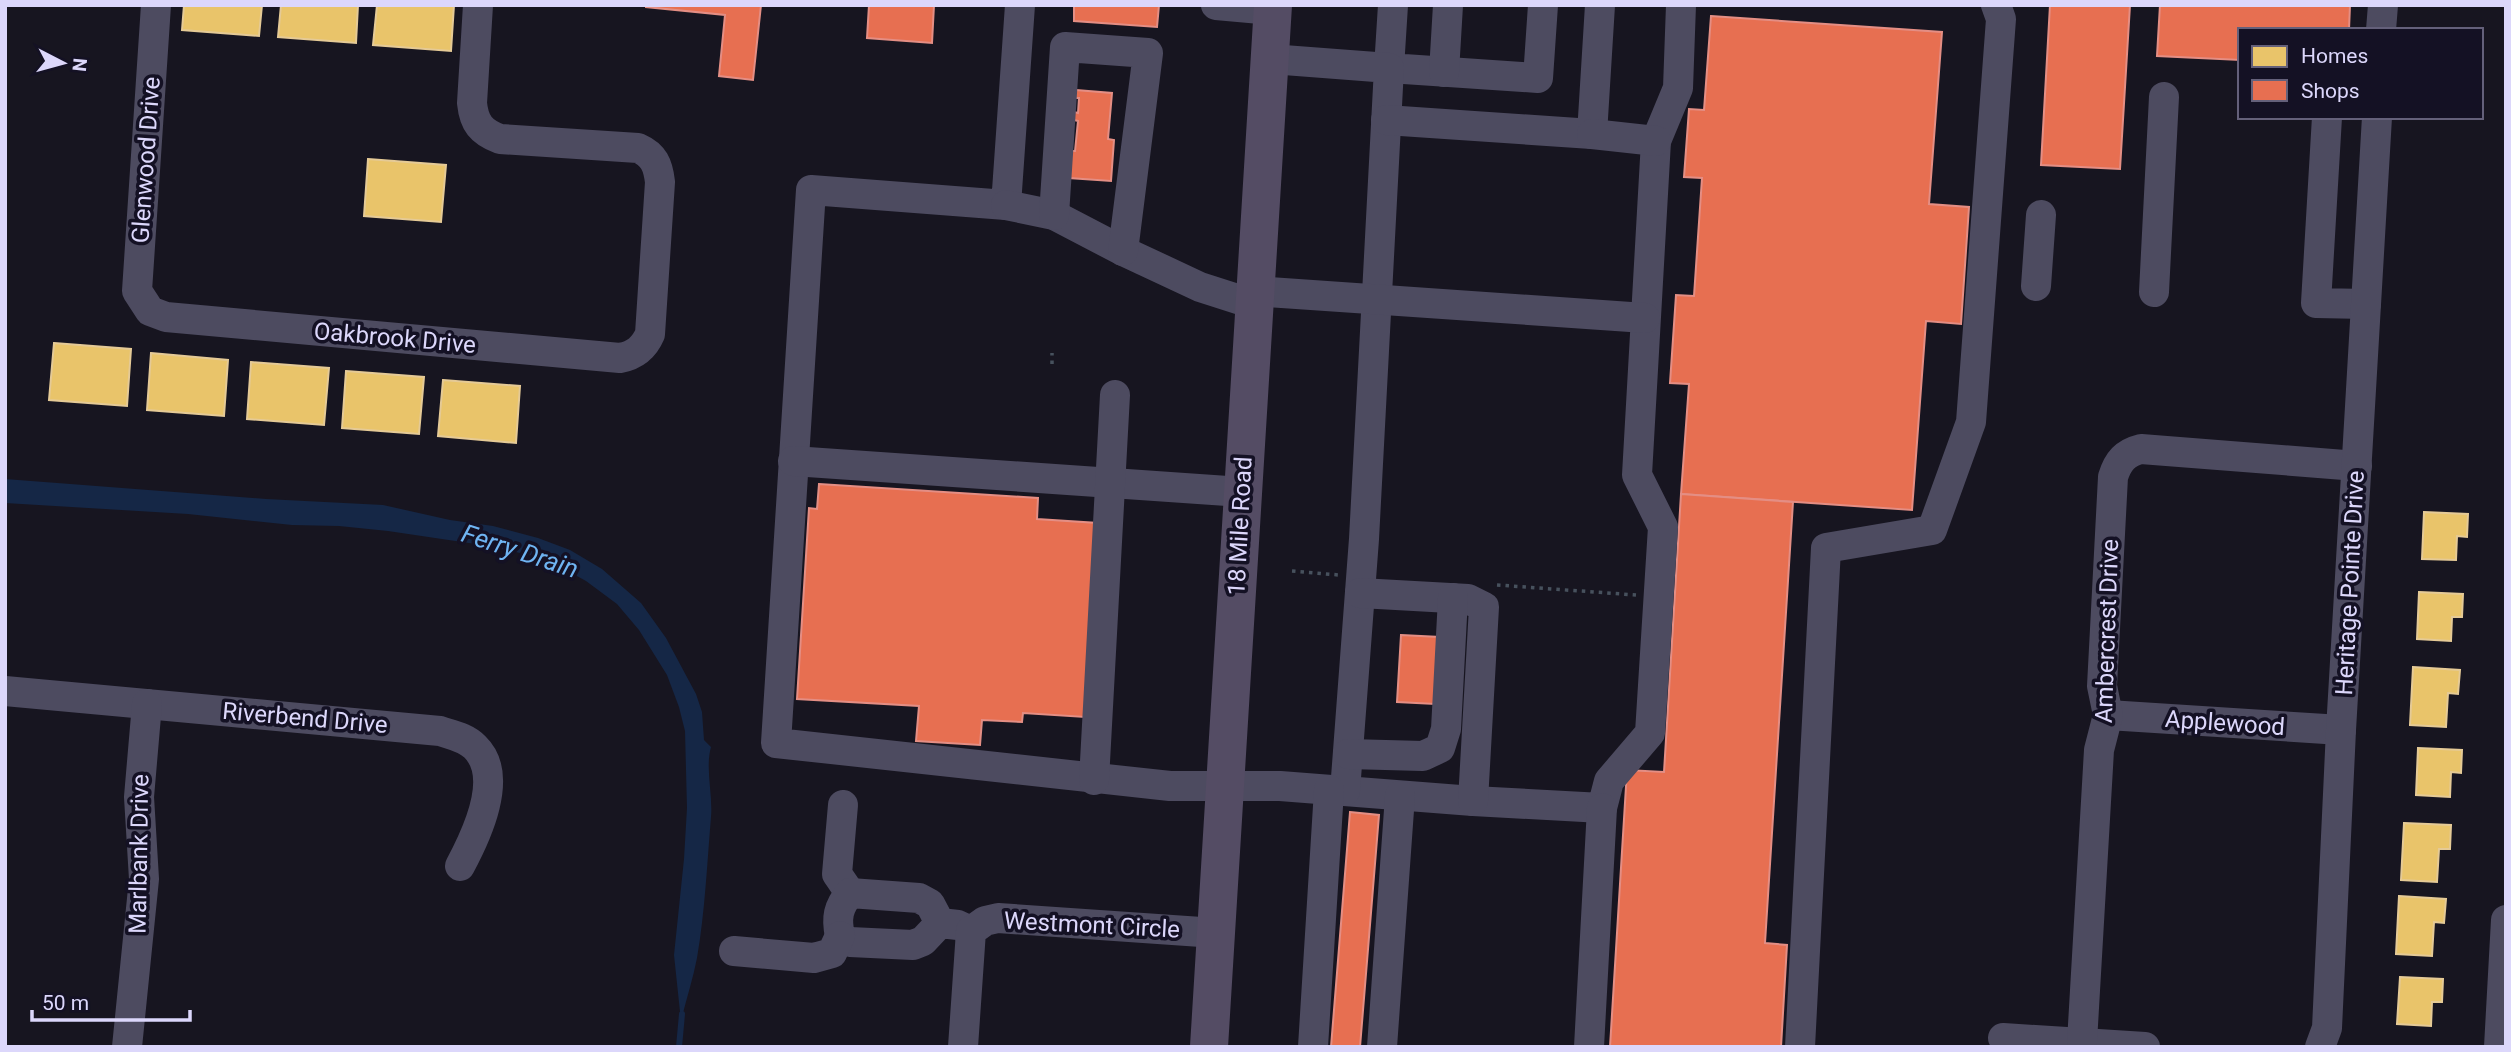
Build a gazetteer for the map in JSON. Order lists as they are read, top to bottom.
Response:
{
  "streets": {
    "main road": ["18 Mile Road"],
    "street": [
      "Glenwood Drive",
      "Oakbrook Drive",
      "Heritage Pointe Drive",
      "Ambercrest Drive",
      "Riverbend Drive",
      "Applewood",
      "Marlbank Drive",
      "Westmont Circle"
    ]
  },
  "crossings": [
    ["Glenwood Drive", "Oakbrook Drive"],
    ["18 Mile Road", "Westmont Circle"],
    ["Heritage Pointe Drive", "Ambercrest Drive"],
    ["Heritage Pointe Drive", "Applewood"],
    ["Ambercrest Drive", "Applewood"],
    ["Riverbend Drive", "Marlbank Drive"]
  ],
  "water": ["Ferry Drain"],
  "legend": ["Homes", "Shops"],
  "scale_bar": "50 m",
  "north": "right"
}
